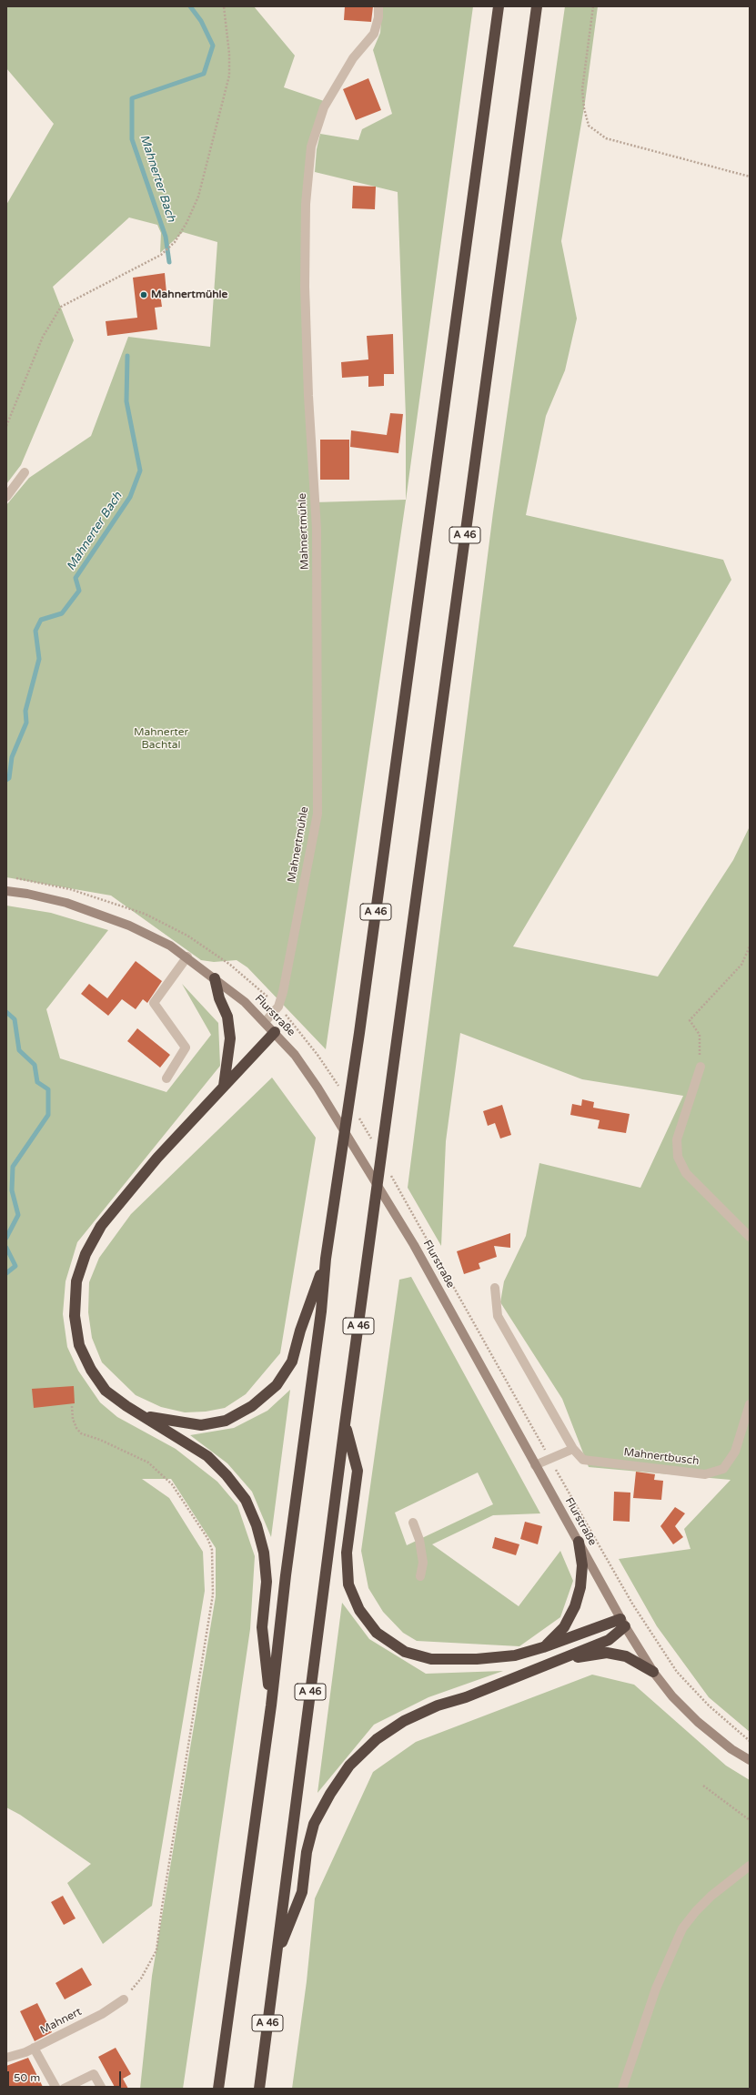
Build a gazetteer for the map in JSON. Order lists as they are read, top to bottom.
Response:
{
  "streets": {
    "highway": ["A 46"],
    "main road": ["Flurstraße"],
    "lane": ["Mahnertmühle", "Mahnertbusch", "Mahnert"]
  },
  "crossings": [
    ["Mahnertmühle", "Flurstraße"]
  ],
  "water": ["Mahnerter Bach"],
  "parks": ["Mahnerter Bachtal"],
  "places": ["Mahnertmühle"],
  "scale_bar": "50 m"
}
